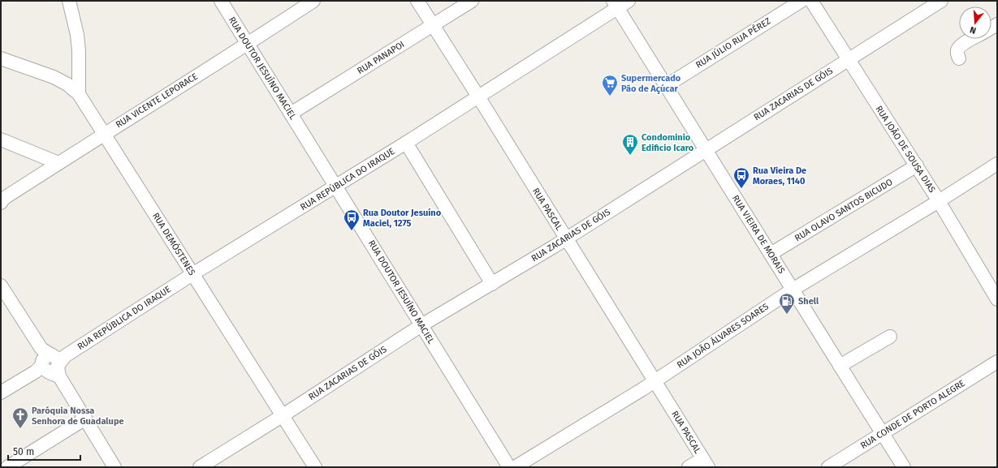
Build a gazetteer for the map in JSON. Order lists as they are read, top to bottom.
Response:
{
  "streets": {
    "street": [
      "RUA JÚLIO RUA PÉREZ",
      "RUA PANAPOI",
      "RUA DOUTOR JESUÍNO MACIEL",
      "RUA ZACARIAS DE GÓIS",
      "RUA VICENTE LEPORACE",
      "RUA JOÃO DE SOUSA DIAS",
      "RUA REPÚBLICA DO IRAQUE",
      "RUA PASCAL",
      "RUA OLAVO SANTOS BICUDO",
      "RUA VIEIRA DE MORAIS",
      "RUA DEMÓSTENES",
      "RUA JOÃO ÁLVARES SOARES",
      "RUA CONDE DE PORTO ALEGRE"
    ]
  },
  "crossings": [
    ["RUA JÚLIO RUA PÉREZ", "RUA VIEIRA DE MORAIS"],
    ["RUA PANAPOI", "RUA DOUTOR JESUÍNO MACIEL"],
    ["RUA PANAPOI", "RUA PASCAL"],
    ["RUA DOUTOR JESUÍNO MACIEL", "RUA ZACARIAS DE GÓIS"],
    ["RUA DOUTOR JESUÍNO MACIEL", "RUA VICENTE LEPORACE"],
    ["RUA DOUTOR JESUÍNO MACIEL", "RUA REPÚBLICA DO IRAQUE"],
    ["RUA ZACARIAS DE GÓIS", "RUA JOÃO DE SOUSA DIAS"],
    ["RUA ZACARIAS DE GÓIS", "RUA PASCAL"],
    ["RUA ZACARIAS DE GÓIS", "RUA VIEIRA DE MORAIS"],
    ["RUA ZACARIAS DE GÓIS", "RUA DEMÓSTENES"],
    ["RUA VICENTE LEPORACE", "RUA DEMÓSTENES"],
    ["RUA JOÃO DE SOUSA DIAS", "RUA OLAVO SANTOS BICUDO"],
    ["RUA JOÃO DE SOUSA DIAS", "RUA JOÃO ÁLVARES SOARES"],
    ["RUA REPÚBLICA DO IRAQUE", "RUA PASCAL"],
    ["RUA REPÚBLICA DO IRAQUE", "RUA VIEIRA DE MORAIS"],
    ["RUA REPÚBLICA DO IRAQUE", "RUA DEMÓSTENES"],
    ["RUA PASCAL", "RUA JOÃO ÁLVARES SOARES"],
    ["RUA OLAVO SANTOS BICUDO", "RUA VIEIRA DE MORAIS"],
    ["RUA VIEIRA DE MORAIS", "RUA JOÃO ÁLVARES SOARES"],
    ["RUA VIEIRA DE MORAIS", "RUA CONDE DE PORTO ALEGRE"]
  ],
  "places": {
    "supermarket": ["Supermercado Pão de Açúcar"],
    "building": ["Condominio Edificio Icaro"],
    "bus stop": ["Rua Vieira De Moraes, 1140", "Rua Doutor Jesuíno Maciel, 1275"],
    "fuel station": ["Shell"],
    "church": ["Paróquia Nossa Senhora de Guadalupe"]
  },
  "scale_bar": "50 m",
  "north": "bottom"
}
